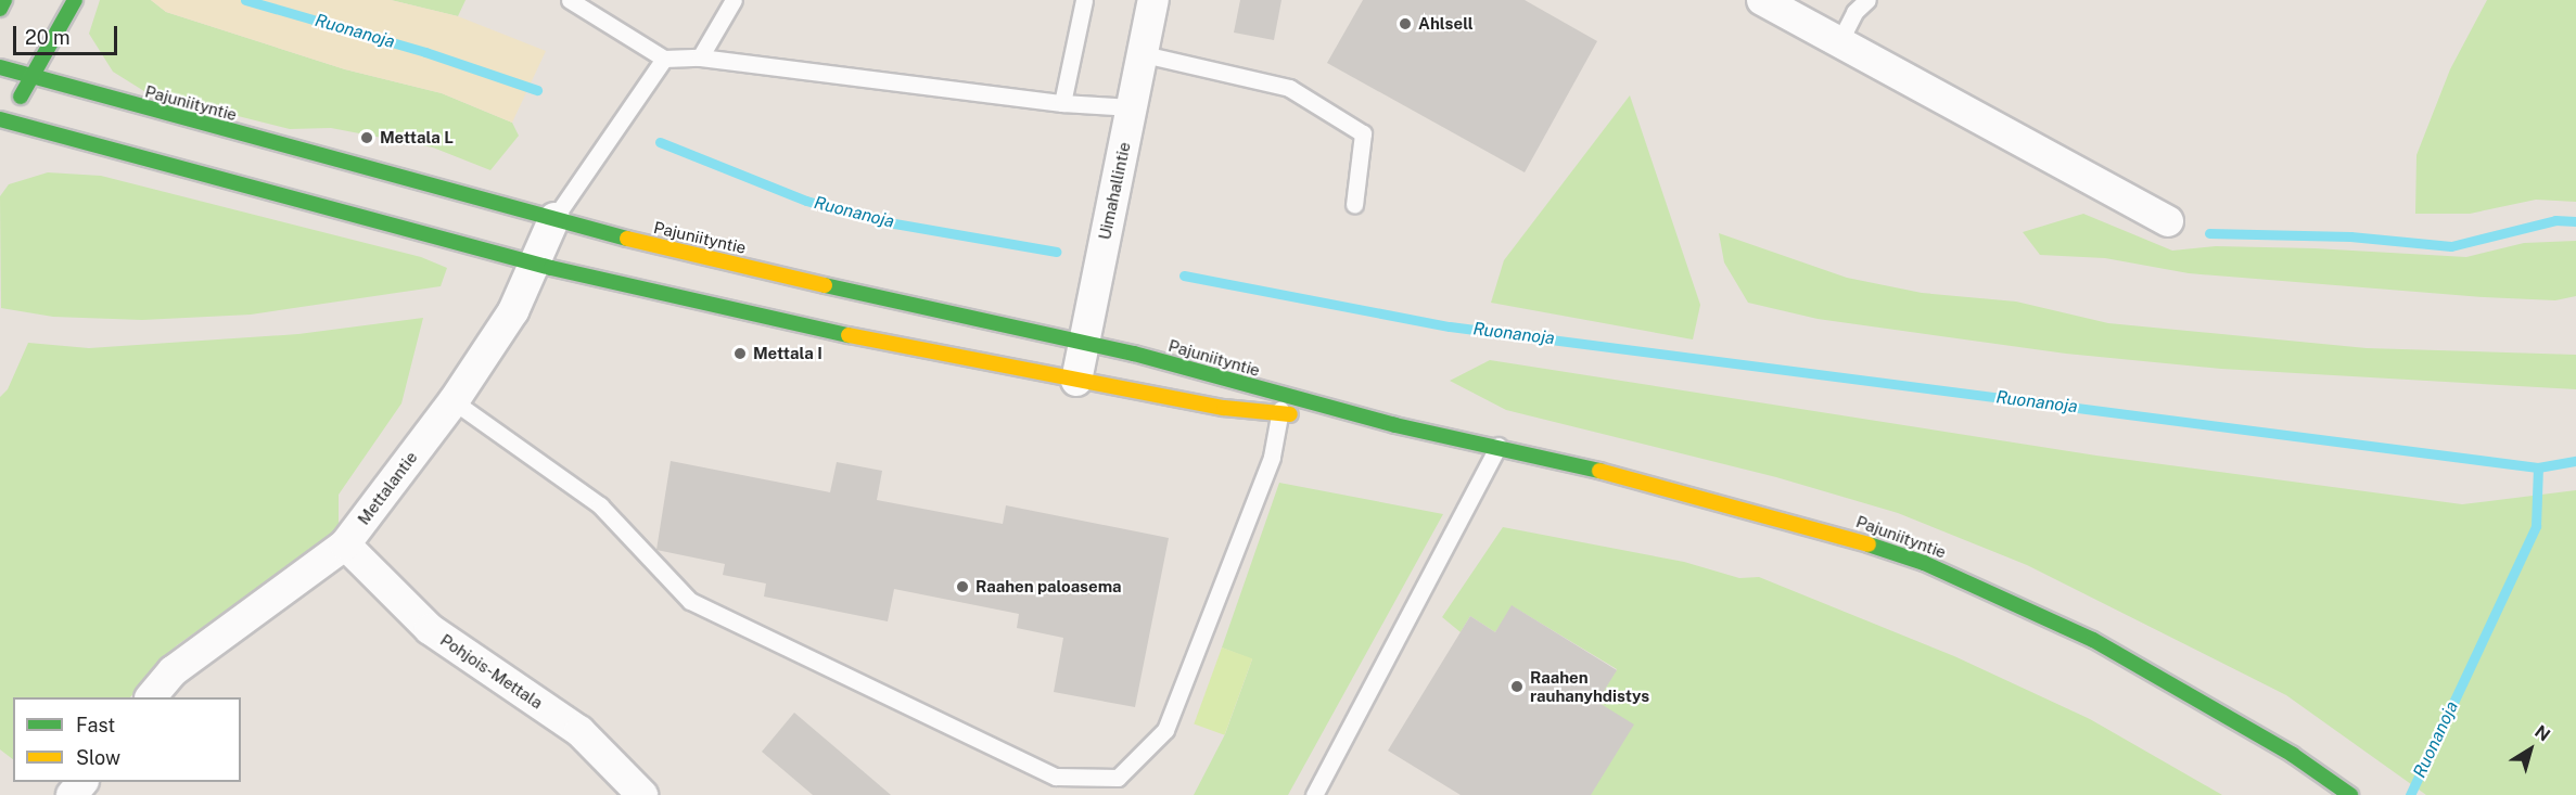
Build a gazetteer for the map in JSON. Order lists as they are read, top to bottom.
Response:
{
  "streets": {
    "street": [
      "Pajuniityntie",
      "Uimahallintie",
      "Mettalantie",
      "Pohjois-Mettala"
    ]
  },
  "crossings": [
    ["Pajuniityntie", "Uimahallintie"],
    ["Pajuniityntie", "Mettalantie"],
    ["Mettalantie", "Pohjois-Mettala"]
  ],
  "water": ["Ruonanoja"],
  "places": [
    "Ahlsell",
    "Mettala L",
    "Mettala I",
    "Raahen paloasema",
    "Raahen rauhanyhdistys"
  ],
  "legend": ["Fast", "Slow"],
  "scale_bar": "20 m",
  "north": "top right"
}
